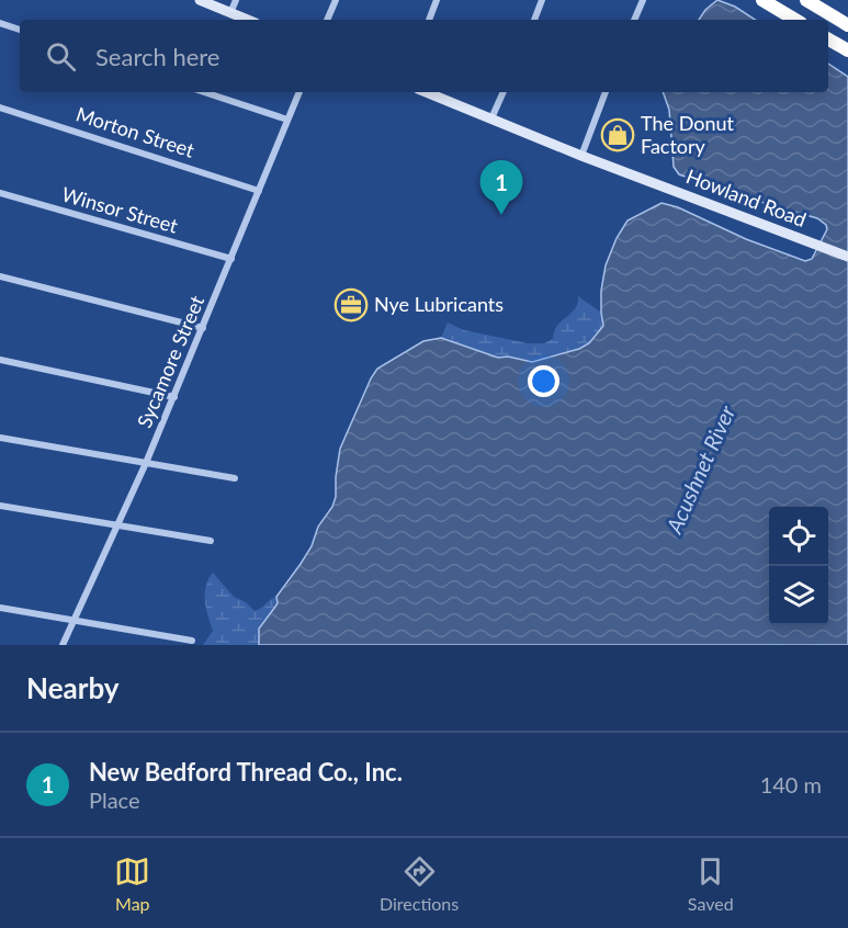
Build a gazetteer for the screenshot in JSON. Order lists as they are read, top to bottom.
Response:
{
  "streets": {
    "main road": ["Howland Road"],
    "street": ["Morton Street", "Winsor Street", "Sycamore Street"]
  },
  "crossings": [
    ["Morton Street", "Sycamore Street"],
    ["Winsor Street", "Sycamore Street"]
  ],
  "water": ["Acushnet River"],
  "places": {
    "shop": ["The Donut Factory"],
    "office": ["Nye Lubricants"]
  },
  "page": {
    "search": "Search here",
    "pins": "1",
    "heading": "Nearby",
    "list": [
      {
        "mark": "1",
        "name": "New Bedford Thread Co., Inc.",
        "note": "Place",
        "value": "140 m"
      }
    ],
    "nav": ["Map", "Directions", "Saved"]
  }
}
